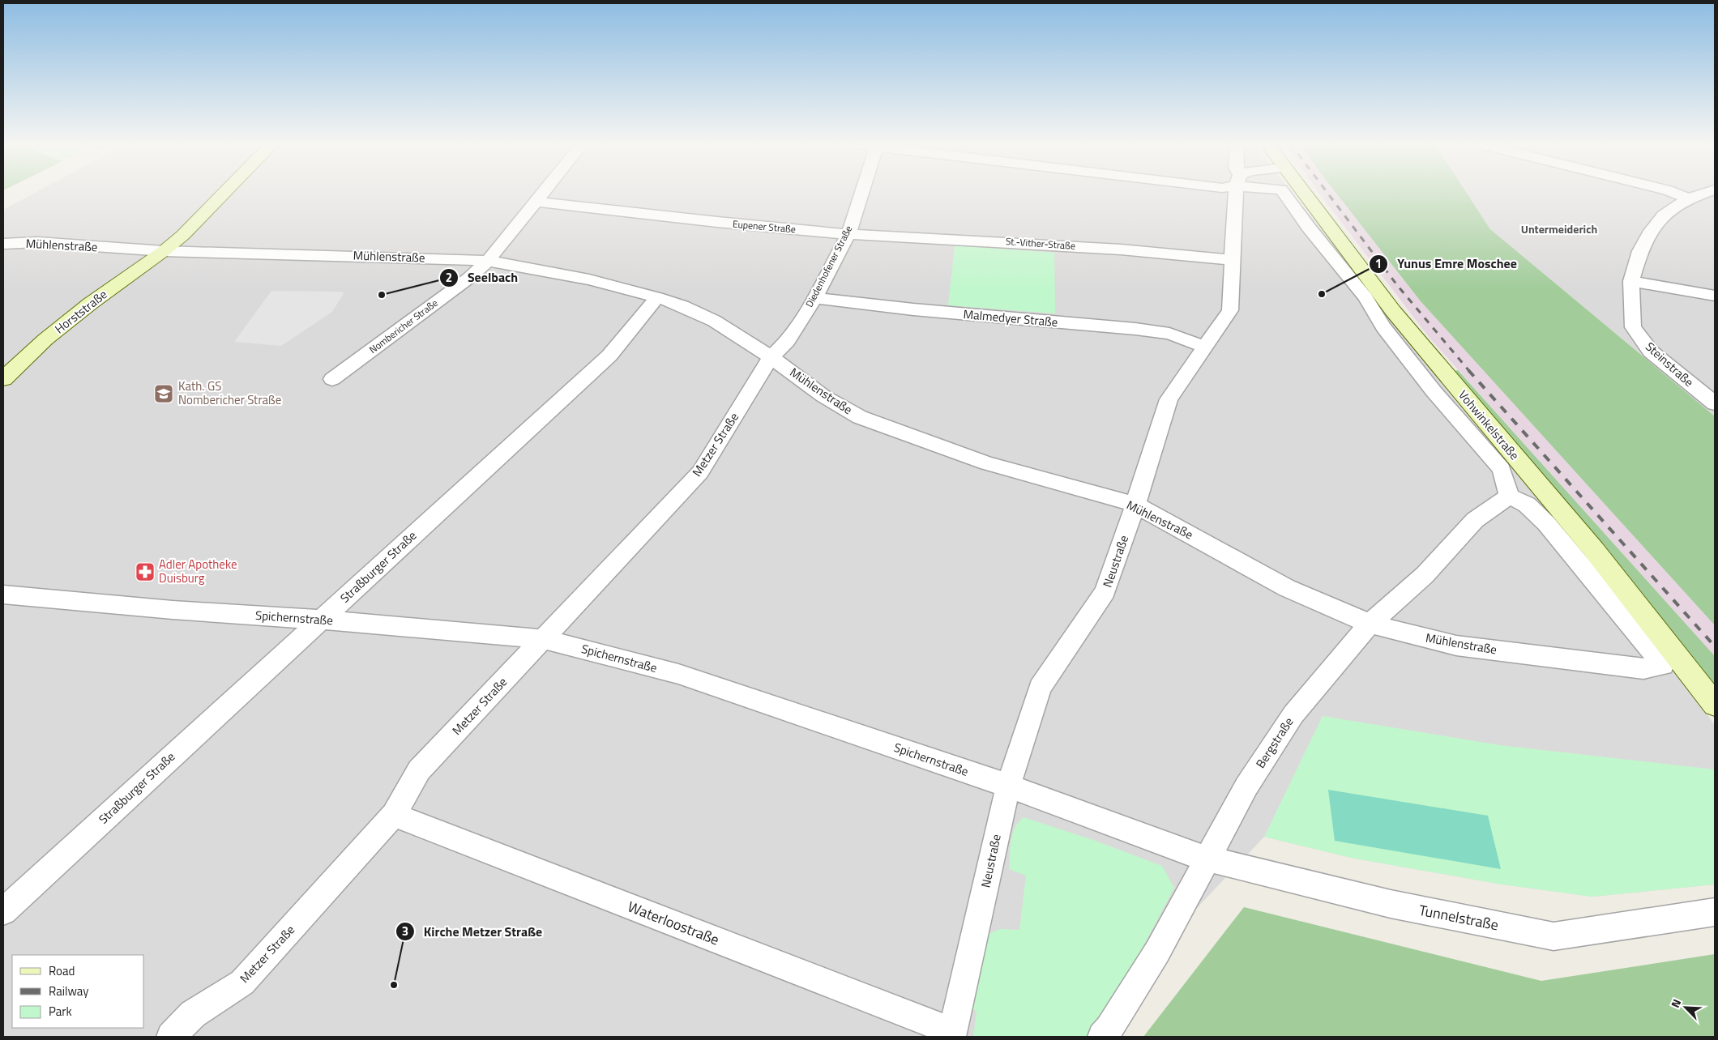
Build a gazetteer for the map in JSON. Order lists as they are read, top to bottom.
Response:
{
  "streets": {
    "main road": ["Horststraße", "Vohwinkelstraße"],
    "street": [
      "Eupener Straße",
      "St.-Vither-Straße",
      "Mühlenstraße",
      "Diedenhofener Straße",
      "Malmedyer Straße",
      "Nombericher Straße",
      "Steinstraße",
      "Metzer Straße",
      "Neustraße",
      "Straßburger Straße",
      "Spichernstraße",
      "Bergstraße",
      "Tunnelstraße",
      "Waterloostraße"
    ]
  },
  "crossings": [
    ["Eupener Straße", "St.-Vither-Straße"],
    ["Eupener Straße", "Diedenhofener Straße"],
    ["Eupener Straße", "Nombericher Straße"],
    ["St.-Vither-Straße", "Diedenhofener Straße"],
    ["St.-Vither-Straße", "Neustraße"],
    ["Mühlenstraße", "Diedenhofener Straße"],
    ["Mühlenstraße", "Horststraße"],
    ["Mühlenstraße", "Nombericher Straße"],
    ["Mühlenstraße", "Metzer Straße"],
    ["Mühlenstraße", "Neustraße"],
    ["Mühlenstraße", "Straßburger Straße"],
    ["Mühlenstraße", "Bergstraße"],
    ["Diedenhofener Straße", "Malmedyer Straße"],
    ["Diedenhofener Straße", "Metzer Straße"],
    ["Malmedyer Straße", "Neustraße"],
    ["Metzer Straße", "Spichernstraße"],
    ["Metzer Straße", "Waterloostraße"],
    ["Neustraße", "Spichernstraße"],
    ["Neustraße", "Waterloostraße"],
    ["Straßburger Straße", "Spichernstraße"],
    ["Spichernstraße", "Bergstraße"],
    ["Spichernstraße", "Tunnelstraße"],
    ["Bergstraße", "Tunnelstraße"]
  ],
  "districts": ["Untermeiderich"],
  "places": {
    "other": ["Yunus Emre Moschee", "Seelbach", "Kirche Metzer Straße"],
    "school or university": ["Kath. GS Nombericher Straße"],
    "pharmacy": ["Adler Apotheke Duisburg"]
  },
  "legend": ["Road", "Railway", "Park"],
  "north": "top left"
}
